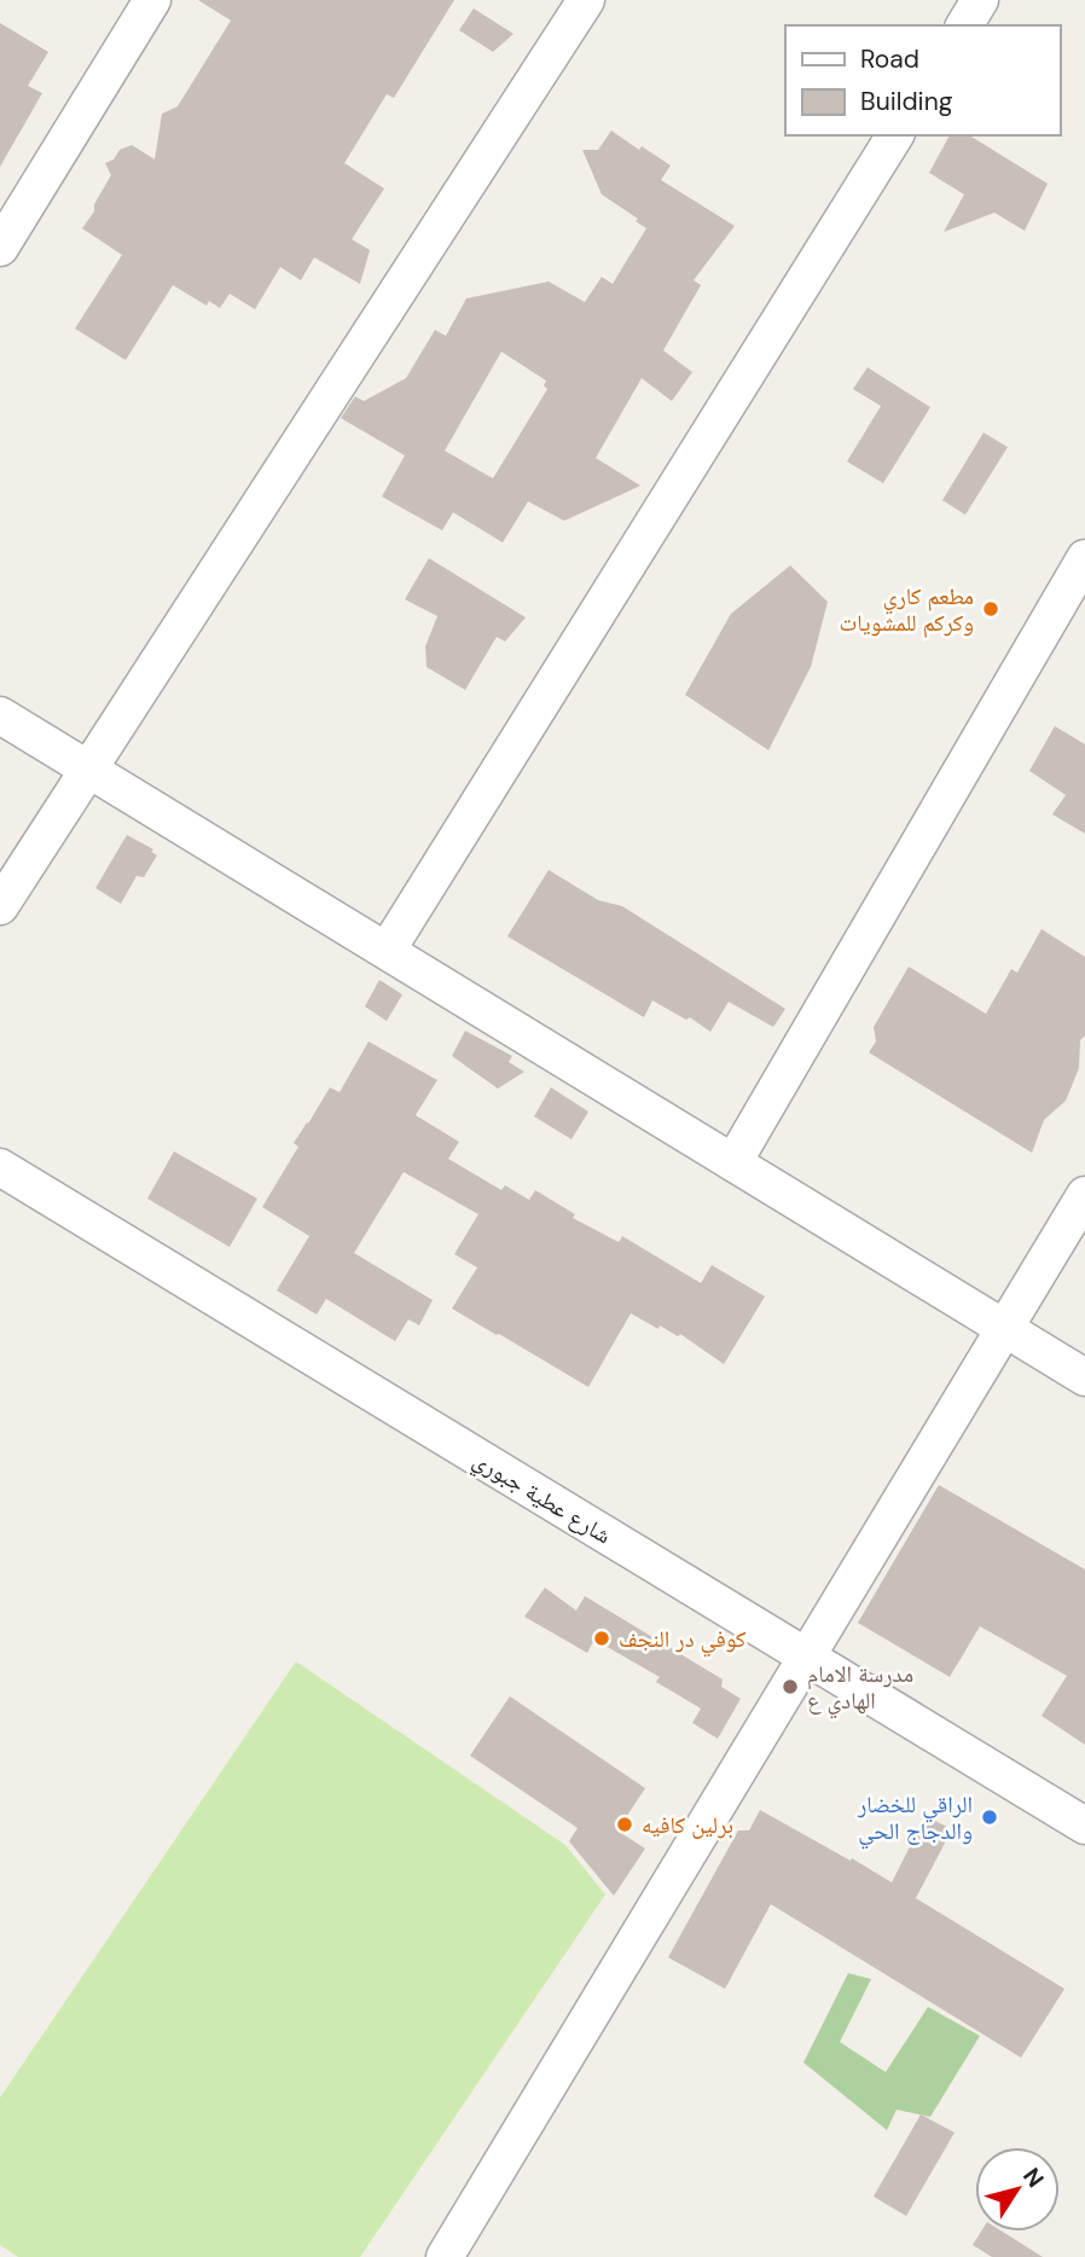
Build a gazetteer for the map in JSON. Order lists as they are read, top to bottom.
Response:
{
  "streets": {
    "street": ["شارع عطية جبوري"]
  },
  "places": [
    "مطعم كاري وكركم للمشويات",
    "كوفي در النجف",
    "مدرسة الامام الهادي ع",
    "الراقي للخضار والدجاج الحي",
    "برلين كافيه"
  ],
  "legend": ["Road", "Building"],
  "north": "top right"
}
